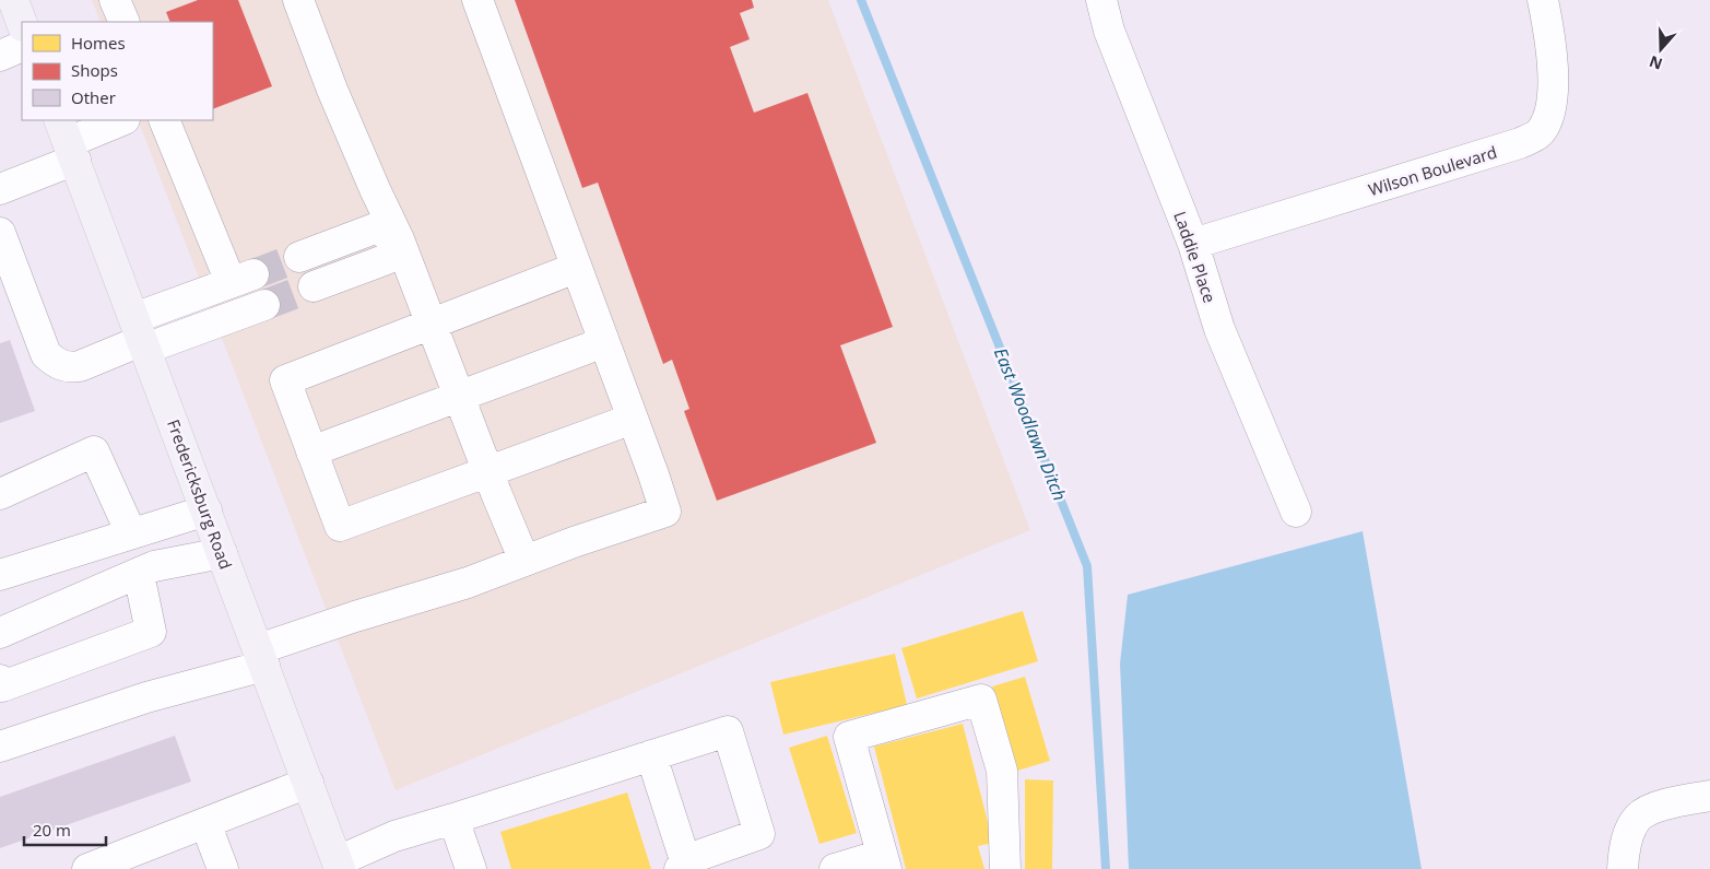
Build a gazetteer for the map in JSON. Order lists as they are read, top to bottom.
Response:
{
  "streets": {
    "main road": ["Fredericksburg Road"],
    "street": ["Wilson Boulevard", "Laddie Place"]
  },
  "crossings": [
    ["Wilson Boulevard", "Laddie Place"]
  ],
  "water": ["East Woodlawn Ditch"],
  "legend": ["Homes", "Shops", "Other"],
  "scale_bar": "20 m",
  "north": "bottom"
}
